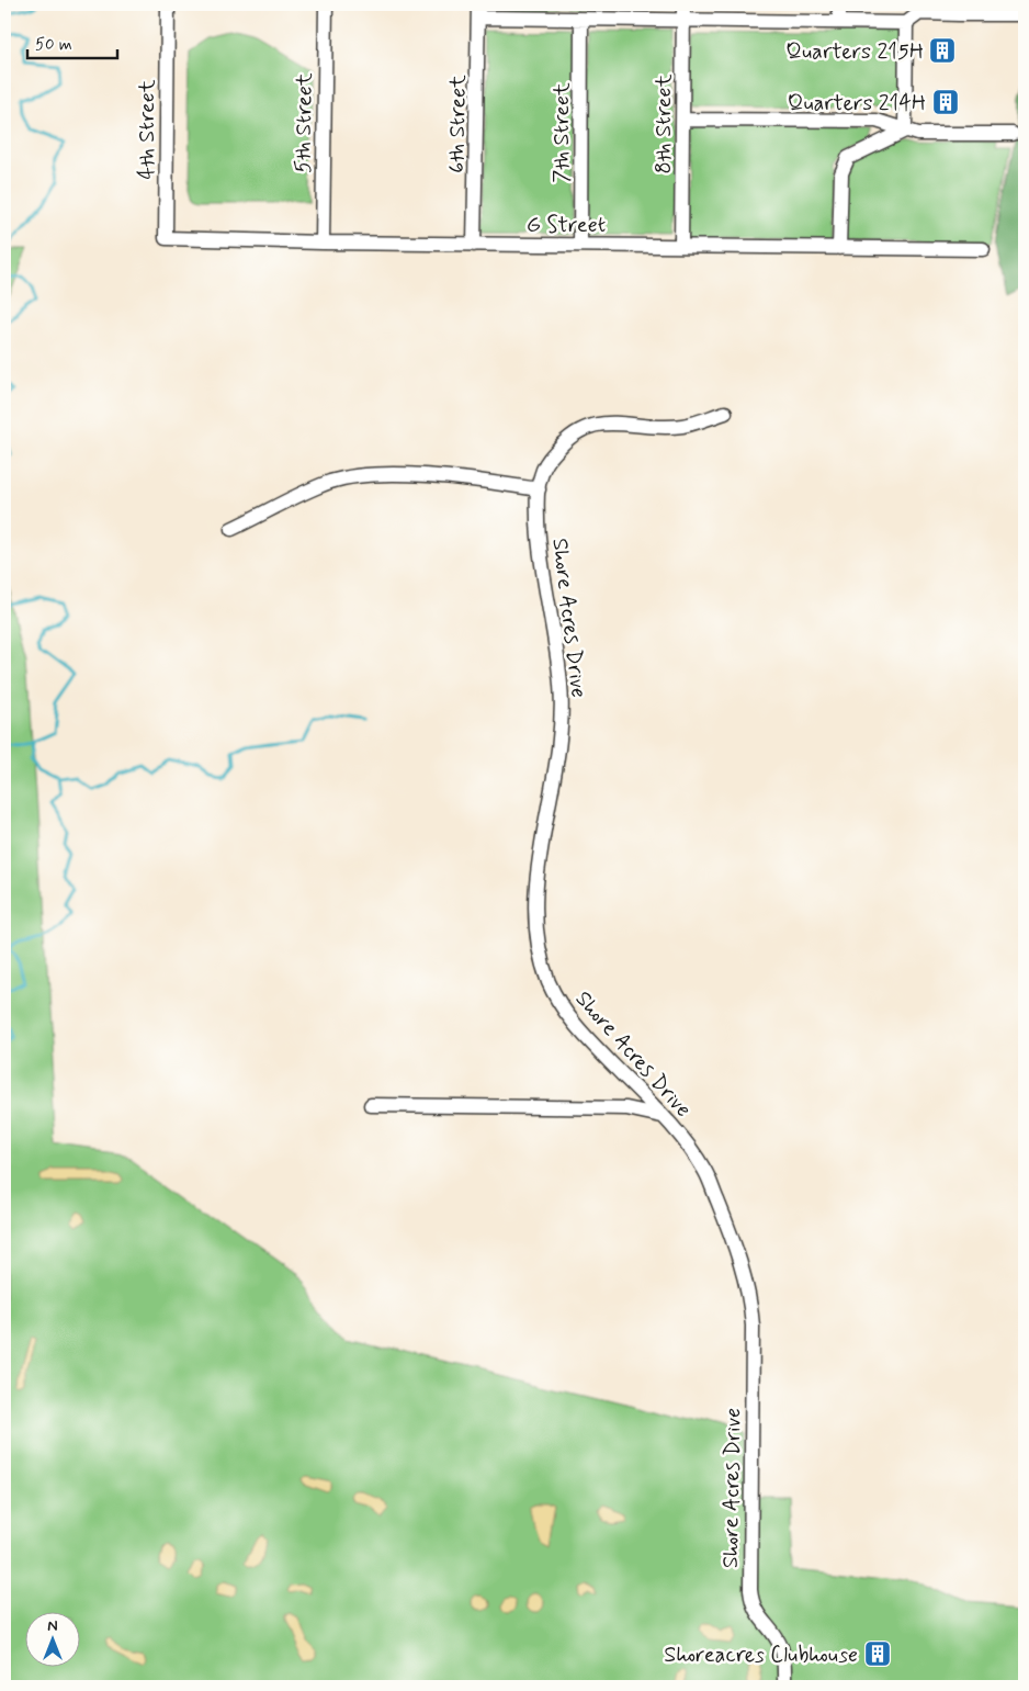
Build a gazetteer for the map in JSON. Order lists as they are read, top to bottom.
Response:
{
  "streets": {
    "street": [
      "5th Street",
      "6th Street",
      "8th Street",
      "4th Street",
      "7th Street",
      "G Street",
      "Shore Acres Drive"
    ]
  },
  "crossings": [
    ["5th Street", "G Street"],
    ["6th Street", "G Street"],
    ["8th Street", "G Street"],
    ["4th Street", "G Street"],
    ["7th Street", "G Street"]
  ],
  "places": {
    "building": ["Quarters 215H", "Quarters 214H", "Shoreacres Clubhouse"]
  },
  "scale_bar": "50 m",
  "north": "top"
}
